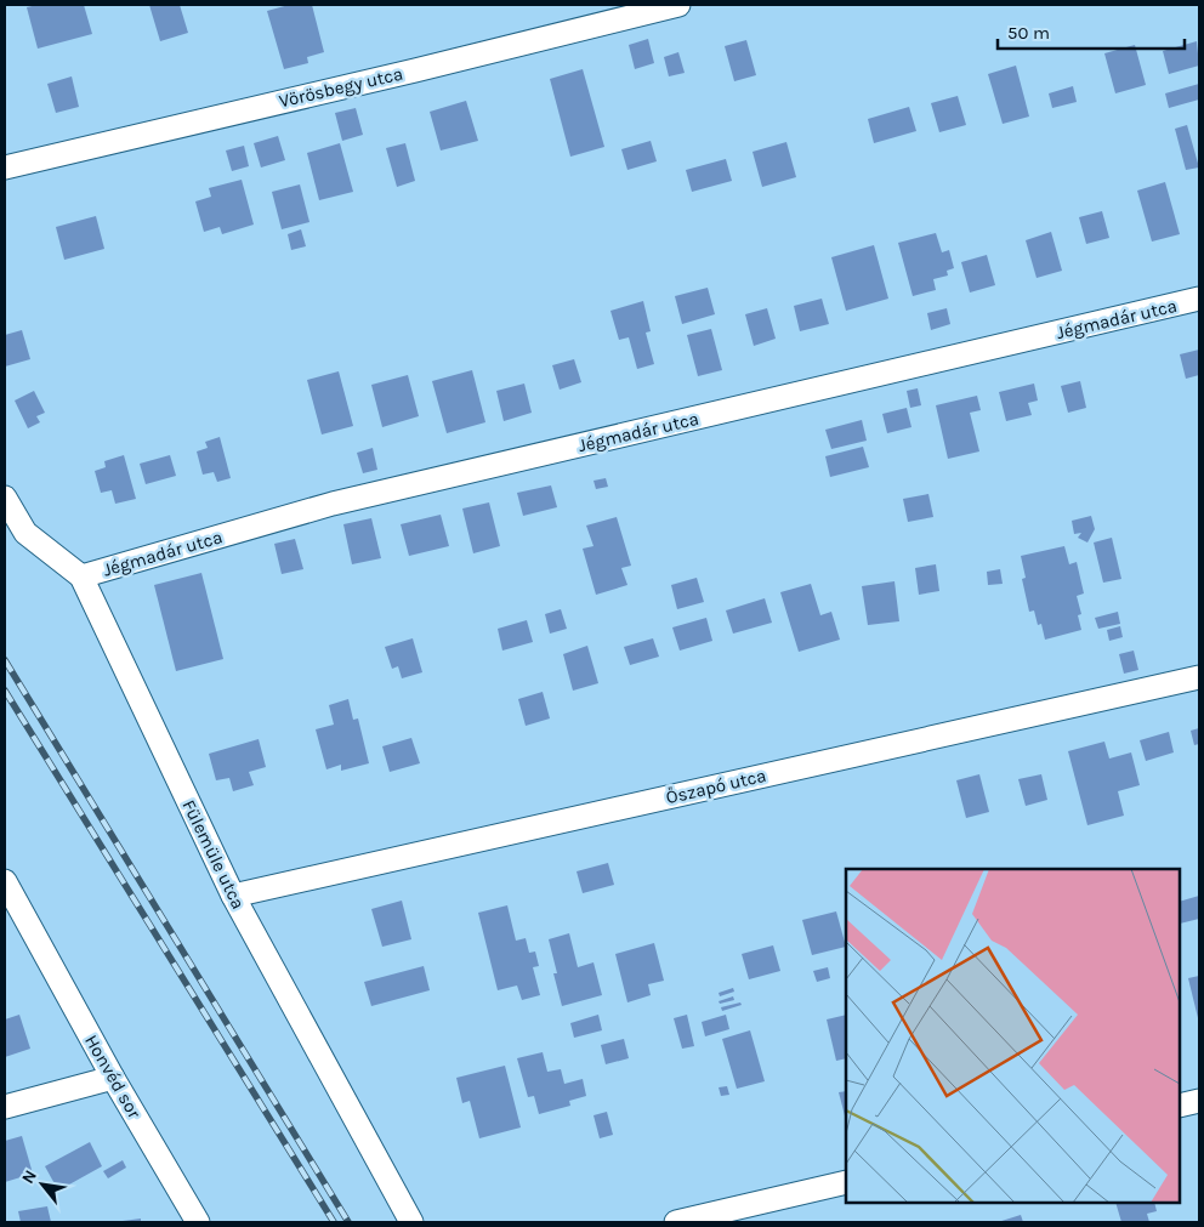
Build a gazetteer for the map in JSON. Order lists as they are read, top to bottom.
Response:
{
  "streets": {
    "street": [
      "Vörösbegy utca",
      "Jégmadár utca",
      "Őszapó utca",
      "Fülemüle utca",
      "Honvéd sor"
    ]
  },
  "crossings": [
    ["Jégmadár utca", "Fülemüle utca"],
    ["Őszapó utca", "Fülemüle utca"]
  ],
  "scale_bar": "50 m",
  "north": "top left"
}
